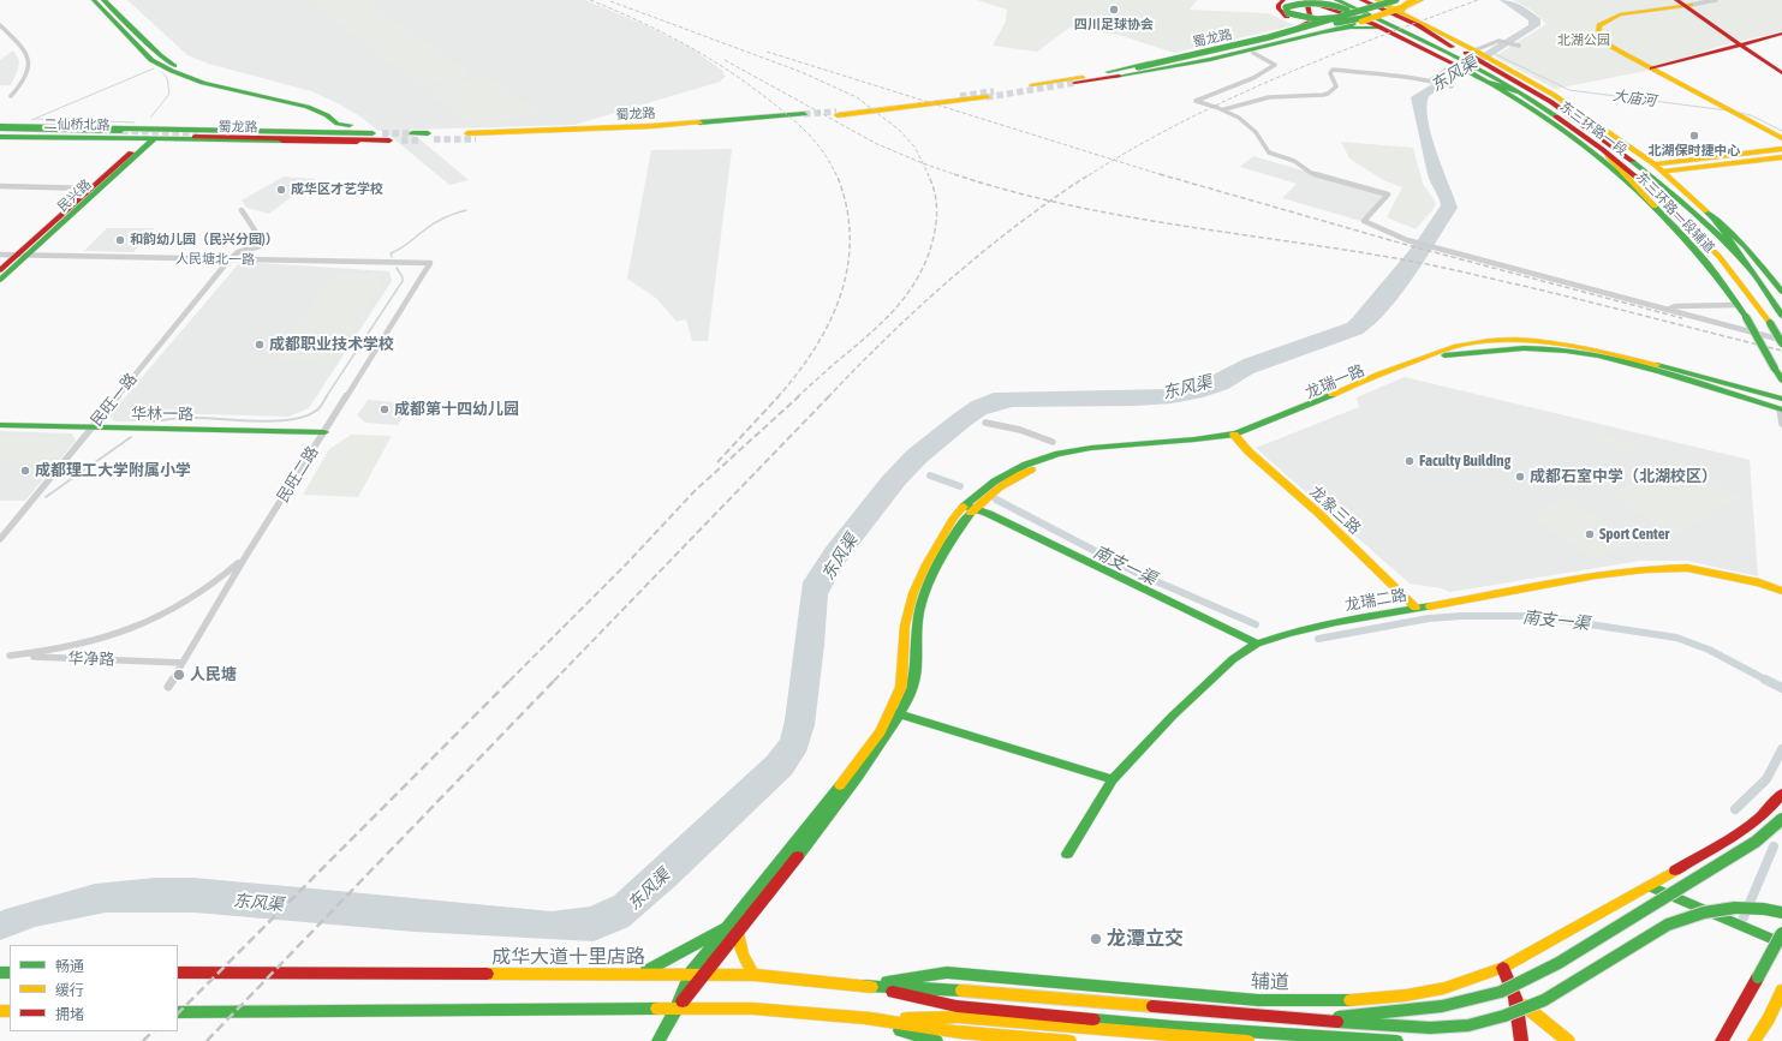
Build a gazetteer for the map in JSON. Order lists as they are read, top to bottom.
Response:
{
  "streets": {
    "main road": [
      "蜀龙路",
      "二仙桥北路",
      "东三环路一段",
      "民兴路",
      "东三环路一段辅道",
      "龙瑞一路",
      "华林一路",
      "龙象三路",
      "龙瑞二路",
      "成华大道十里店路",
      "辅道"
    ],
    "street": [
      "人民塘北一路",
      "民旺一路",
      "民旺二路",
      "华净路"
    ]
  },
  "crossings": [
    ["蜀龙路", "二仙桥北路"],
    ["蜀龙路", "民兴路"],
    ["蜀龙路", "东三环路一段辅道"],
    ["二仙桥北路", "民兴路"],
    ["东三环路一段", "东三环路一段辅道"],
    ["民兴路", "人民塘北一路"],
    ["人民塘北一路", "民旺一路"],
    ["人民塘北一路", "民旺二路"],
    ["龙瑞一路", "龙象三路"],
    ["民旺一路", "华林一路"],
    ["华林一路", "民旺二路"],
    ["民旺二路", "华净路"],
    ["龙象三路", "龙瑞二路"],
    ["成华大道十里店路", "辅道"]
  ],
  "water": ["东风渠", "大庙河", "南支一渠"],
  "parks": ["北湖公园"],
  "places": [
    "四川足球协会",
    "北湖保时捷中心",
    "成华区才艺学校",
    "和韵幼儿园（民兴分园)）",
    "成都职业技术学校",
    "成都第十四幼儿园",
    "Faculty Building",
    "成都理工大学附属小学",
    "成都石室中学（北湖校区）",
    "Sport Center",
    "人民塘",
    "龙潭立交"
  ],
  "legend": ["畅通", "缓行", "拥堵"]
}
